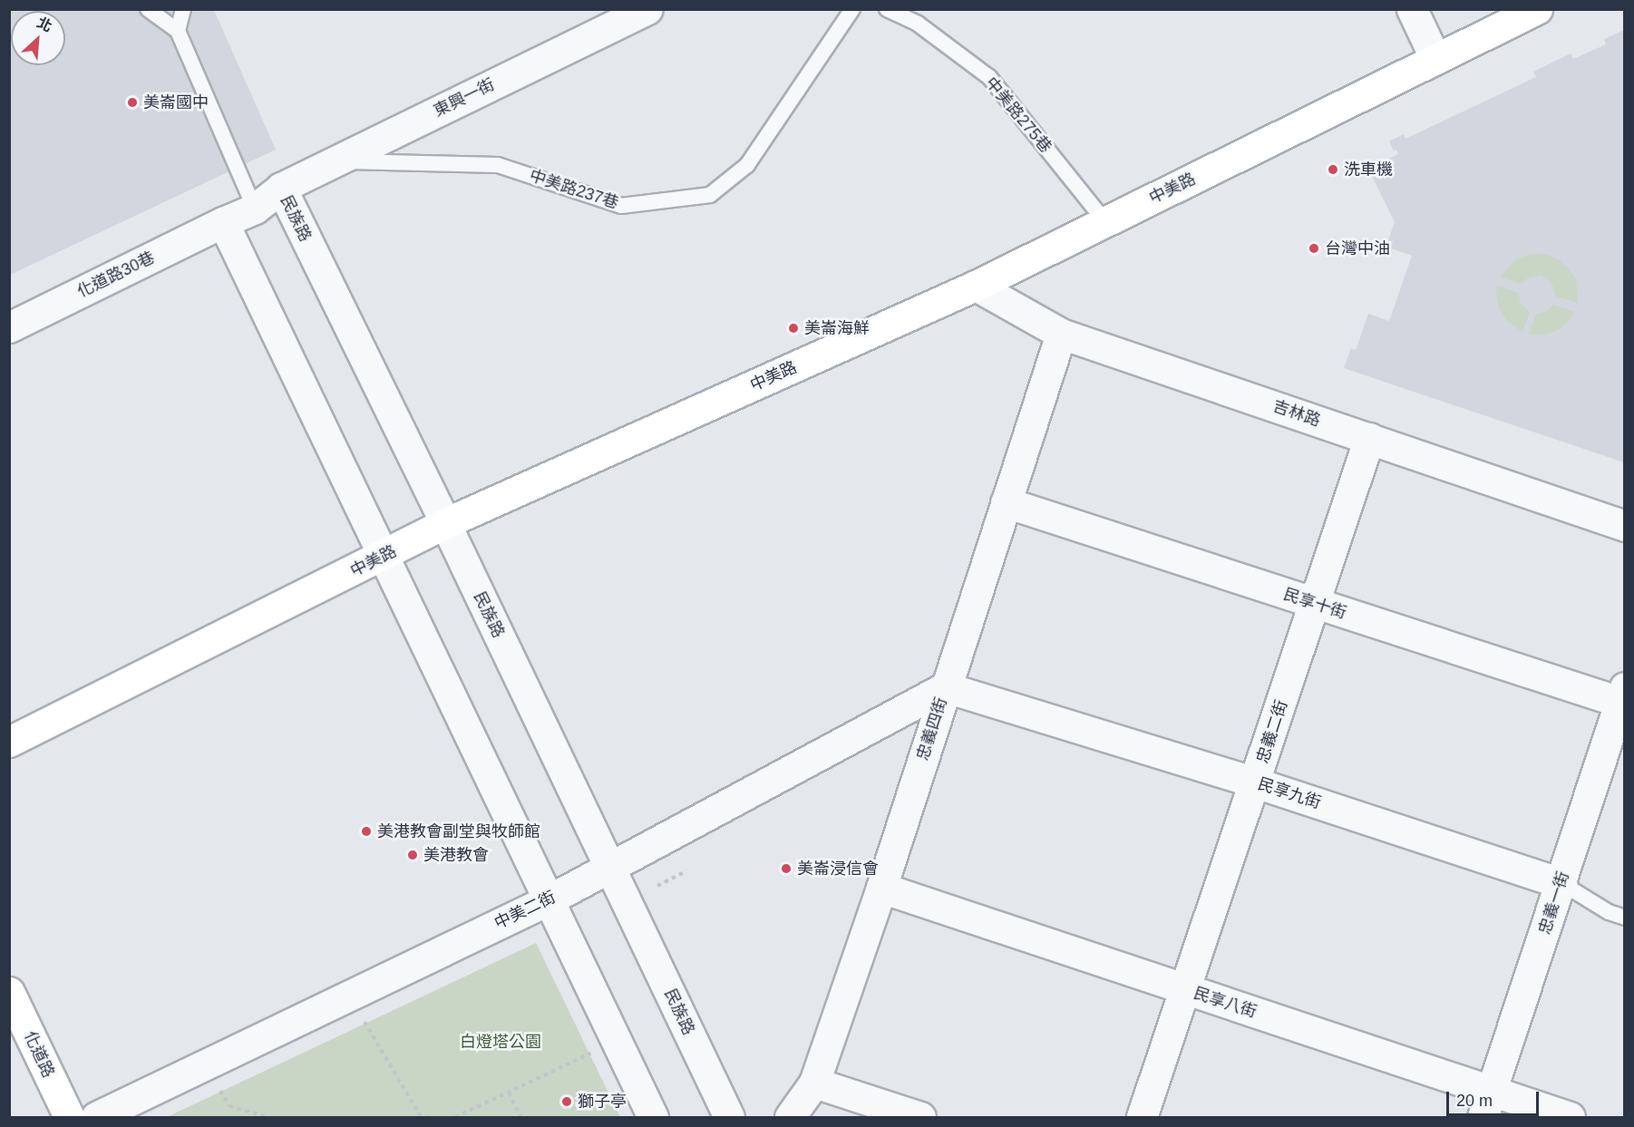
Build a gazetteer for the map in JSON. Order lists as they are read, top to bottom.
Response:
{
  "streets": {
    "street": [
      "東興一街",
      "中美路",
      "民族路",
      "化道路30巷",
      "吉林路",
      "民享十街",
      "忠義四街",
      "忠義二街",
      "民享九街",
      "忠義一街",
      "中美二街",
      "民享八街",
      "化道路"
    ],
    "lane": ["中美路275巷", "中美路237巷"]
  },
  "crossings": [
    ["東興一街", "中美路237巷"],
    ["東興一街", "民族路"],
    ["中美路275巷", "中美路"],
    ["中美路", "民族路"],
    ["中美路", "吉林路"],
    ["民族路", "化道路30巷"],
    ["民族路", "中美二街"],
    ["吉林路", "忠義四街"],
    ["吉林路", "忠義二街"],
    ["民享十街", "忠義四街"],
    ["民享十街", "忠義二街"],
    ["民享十街", "忠義一街"],
    ["忠義四街", "民享九街"],
    ["忠義四街", "中美二街"],
    ["忠義四街", "民享八街"],
    ["忠義二街", "民享九街"],
    ["忠義二街", "民享八街"],
    ["民享九街", "忠義一街"],
    ["民享九街", "中美二街"],
    ["忠義一街", "民享八街"]
  ],
  "parks": ["白燈塔公園"],
  "places": [
    "美崙國中",
    "洗車機",
    "台灣中油",
    "美崙海鮮",
    "美港教會副堂與牧師館",
    "美港教會",
    "美崙浸信會",
    "獅子亭"
  ],
  "scale_bar": "20 m",
  "north": "top right"
}
